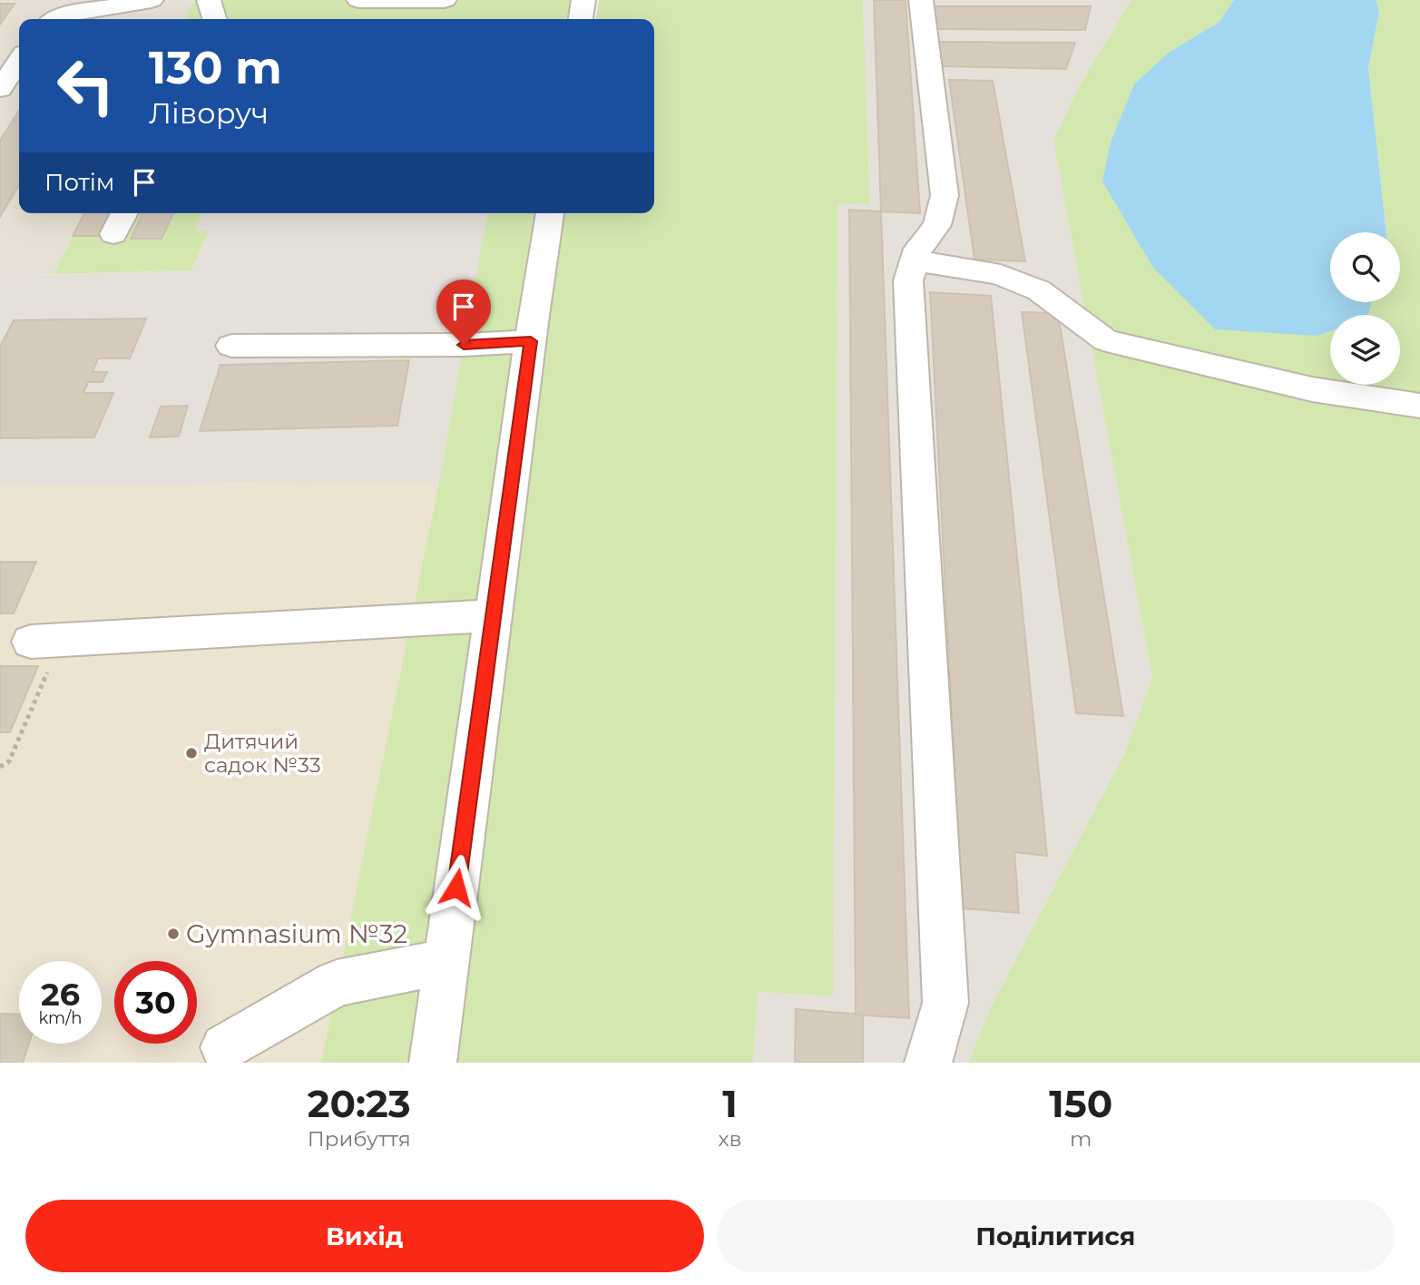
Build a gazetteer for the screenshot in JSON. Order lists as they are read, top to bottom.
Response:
{
  "places": ["Дитячий садок №33", "Gymnasium №32"],
  "page": {
    "turn": ["130 m", "Ліворуч"],
    "then": "Потім",
    "speed": "26 km/h",
    "limit": "30",
    "eta": [
      "20:23",
      "Прибуття",
      "1",
      "хв",
      "150",
      "m"
    ],
    "buttons": ["Вихід", "Поділитися"]
  }
}
